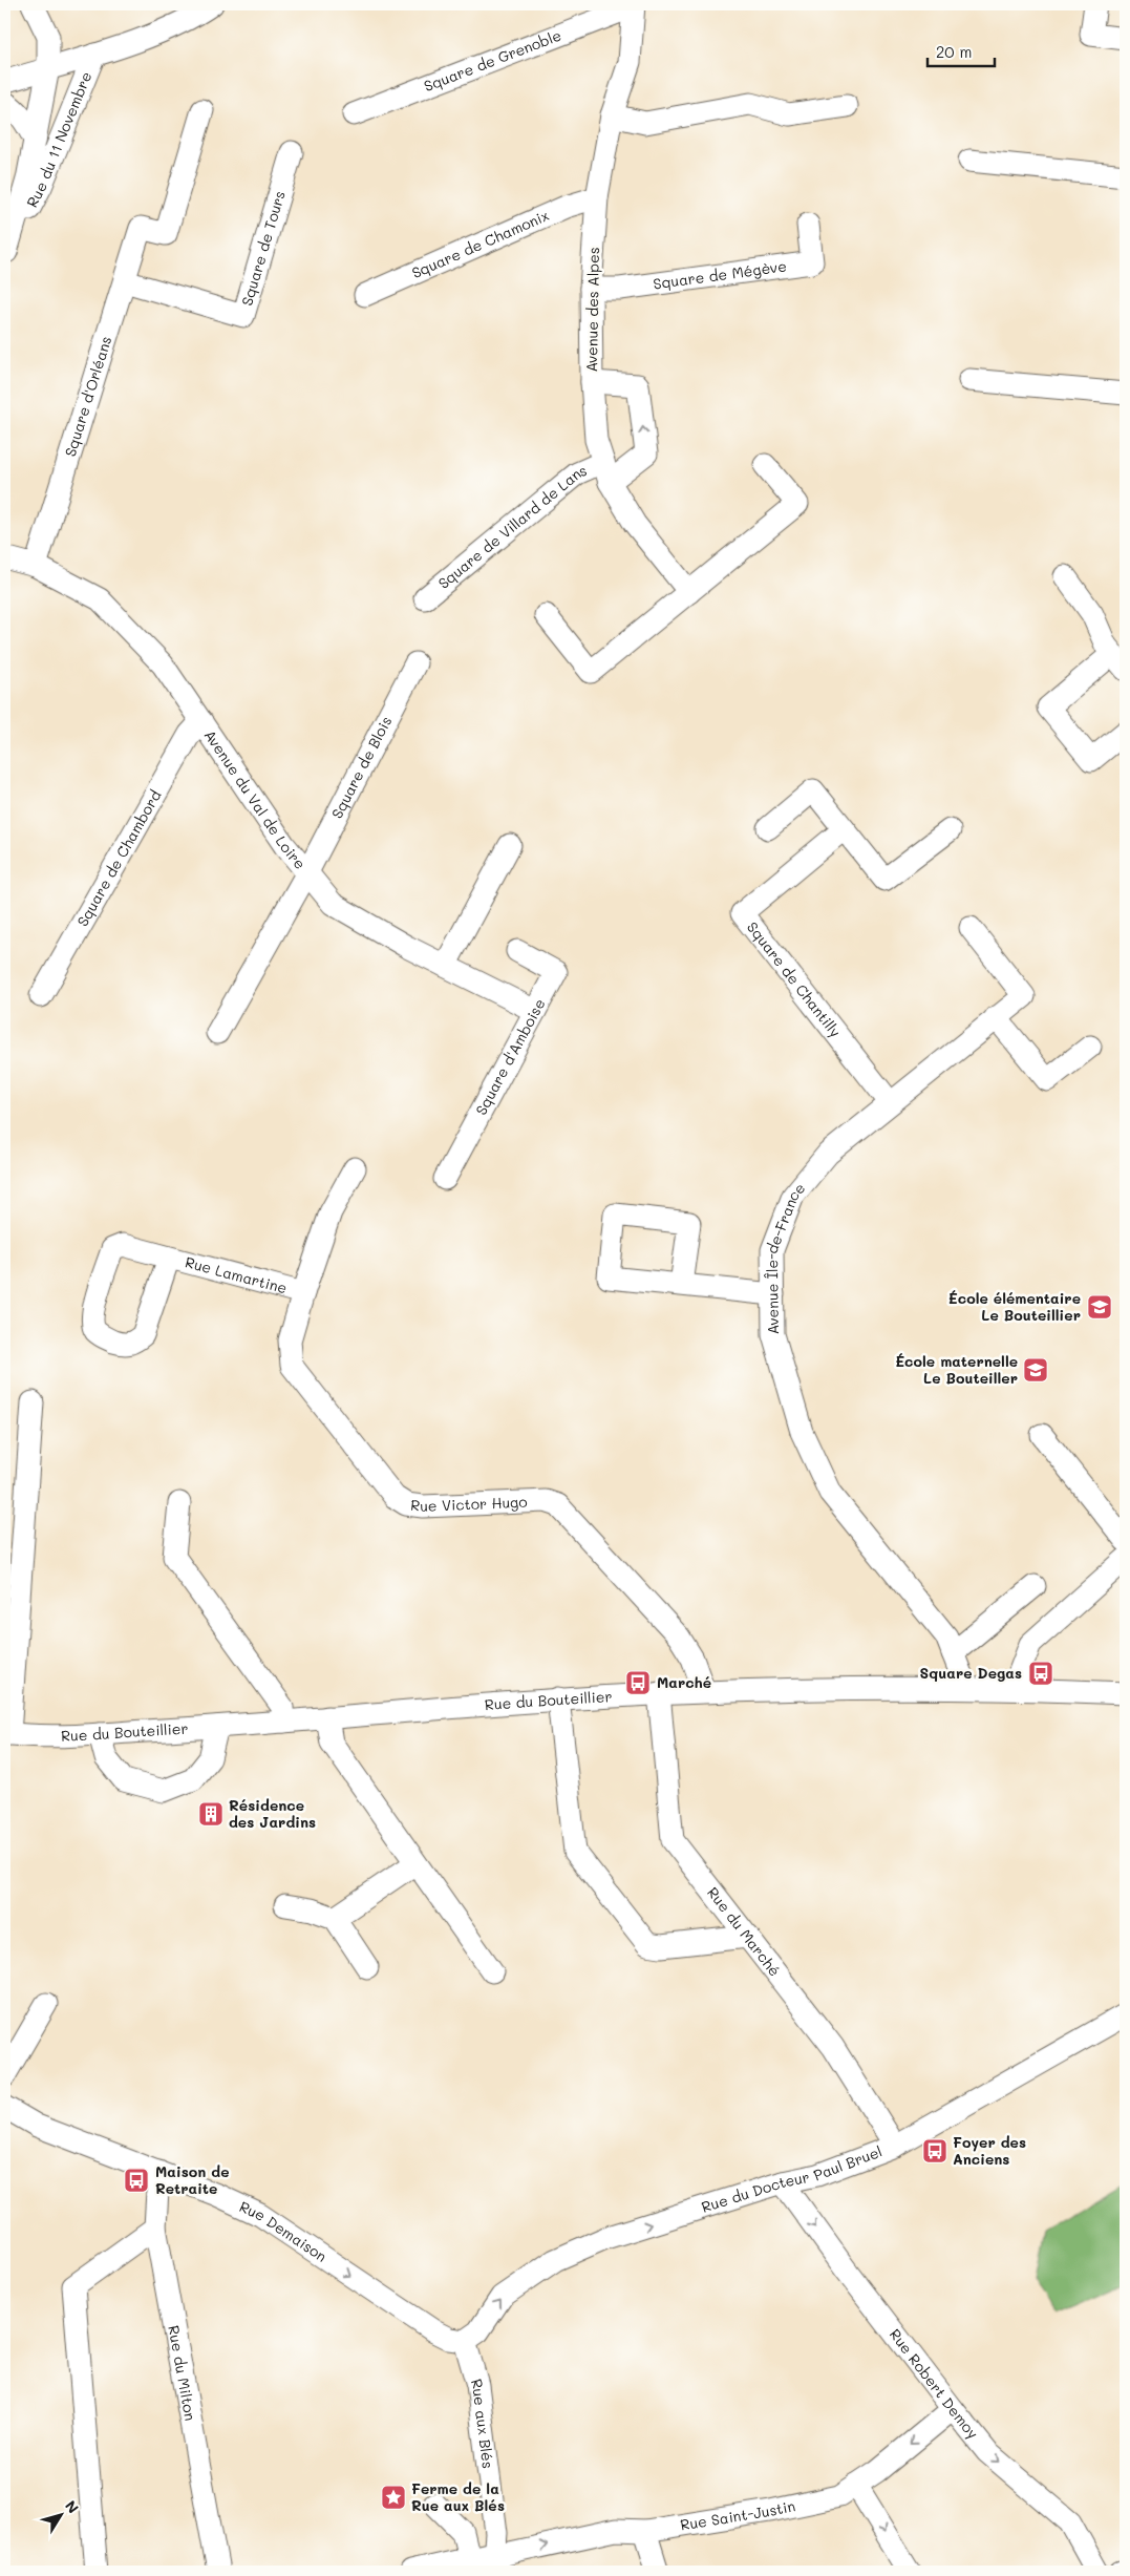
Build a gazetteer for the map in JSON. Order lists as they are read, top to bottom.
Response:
{
  "streets": {
    "street": [
      "Square de Grenoble",
      "Rue du 11 Novembre",
      "Square de Chamonix",
      "Square de Tours",
      "Square de Mégève",
      "Avenue des Alpes",
      "Square d'Orléans",
      "Square de Villard de Lans",
      "Square de Blois",
      "Avenue du Val de Loire",
      "Square de Chambord",
      "Square de Chantilly",
      "Square d'Amboise",
      "Avenue Île-de-France",
      "Rue Lamartine",
      "Rue Victor Hugo",
      "Rue du Bouteillier",
      "Rue du Marché",
      "Rue du Docteur Paul Bruel",
      "Rue Demaison",
      "Rue du Milton",
      "Rue Robert Demoy",
      "Rue aux Blés",
      "Rue Saint-Justin"
    ]
  },
  "crossings": [
    ["Square de Grenoble", "Avenue des Alpes"],
    ["Square de Chamonix", "Avenue des Alpes"],
    ["Square de Tours", "Square d'Orléans"],
    ["Square de Mégève", "Avenue des Alpes"],
    ["Avenue des Alpes", "Square de Villard de Lans"],
    ["Square d'Orléans", "Avenue du Val de Loire"],
    ["Square de Blois", "Avenue du Val de Loire"],
    ["Avenue du Val de Loire", "Square de Chambord"],
    ["Avenue du Val de Loire", "Square d'Amboise"],
    ["Square de Chantilly", "Avenue Île-de-France"],
    ["Avenue Île-de-France", "Rue du Bouteillier"],
    ["Rue Lamartine", "Rue Victor Hugo"],
    ["Rue Victor Hugo", "Rue du Bouteillier"],
    ["Rue du Bouteillier", "Rue du Marché"],
    ["Rue du Marché", "Rue du Docteur Paul Bruel"],
    ["Rue du Docteur Paul Bruel", "Rue Demaison"],
    ["Rue du Docteur Paul Bruel", "Rue Robert Demoy"],
    ["Rue du Docteur Paul Bruel", "Rue aux Blés"],
    ["Rue Demaison", "Rue du Milton"],
    ["Rue Demaison", "Rue aux Blés"],
    ["Rue Robert Demoy", "Rue Saint-Justin"],
    ["Rue aux Blés", "Rue Saint-Justin"]
  ],
  "one_way": ["Rue du Docteur Paul Bruel", "Rue Demaison", "Rue Robert Demoy"],
  "places": {
    "school or university": ["École élémentaire Le Bouteillier", "École maternelle Le Bouteiller"],
    "bus stop": [
      "Square Degas",
      "Marché",
      "Foyer des Anciens",
      "Maison de Retraite"
    ],
    "building": ["Résidence des Jardins"],
    "place": ["Ferme de la Rue aux Blés"]
  },
  "scale_bar": "20 m",
  "north": "top right"
}
